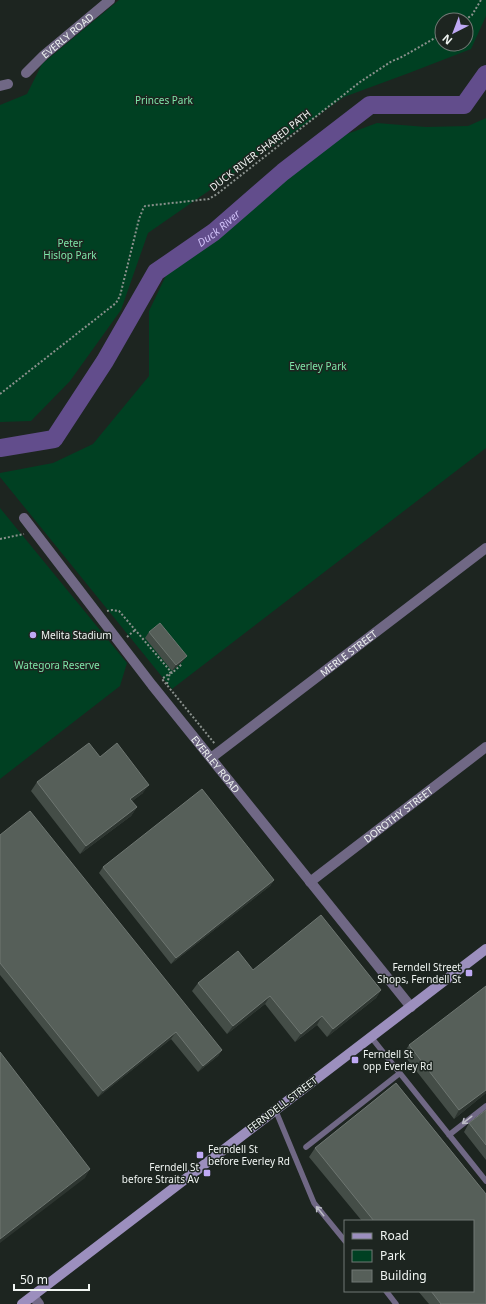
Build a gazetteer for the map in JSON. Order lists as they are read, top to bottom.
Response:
{
  "streets": {
    "main road": ["FERNDELL STREET"],
    "street": [
      "EVERLY ROAD",
      "MERLE STREET",
      "EVERLEY ROAD",
      "DOROTHY STREET"
    ],
    "path": ["DUCK RIVER SHARED PATH"]
  },
  "crossings": [
    ["MERLE STREET", "EVERLEY ROAD"],
    ["EVERLEY ROAD", "DOROTHY STREET"],
    ["EVERLEY ROAD", "FERNDELL STREET"]
  ],
  "water": ["Duck River"],
  "parks": [
    "Princes Park",
    "Peter Hislop Park",
    "Everley Park",
    "Wategora Reserve"
  ],
  "places": {
    "other": ["Melita Stadium"],
    "transit": [
      "Ferndell Street Shops, Ferndell St",
      "Ferndell St opp Everley Rd",
      "Ferndell St before Everley Rd",
      "Ferndell St before Straits Av"
    ]
  },
  "legend": ["Road", "Park", "Building"],
  "scale_bar": "50 m",
  "north": "bottom left"
}
